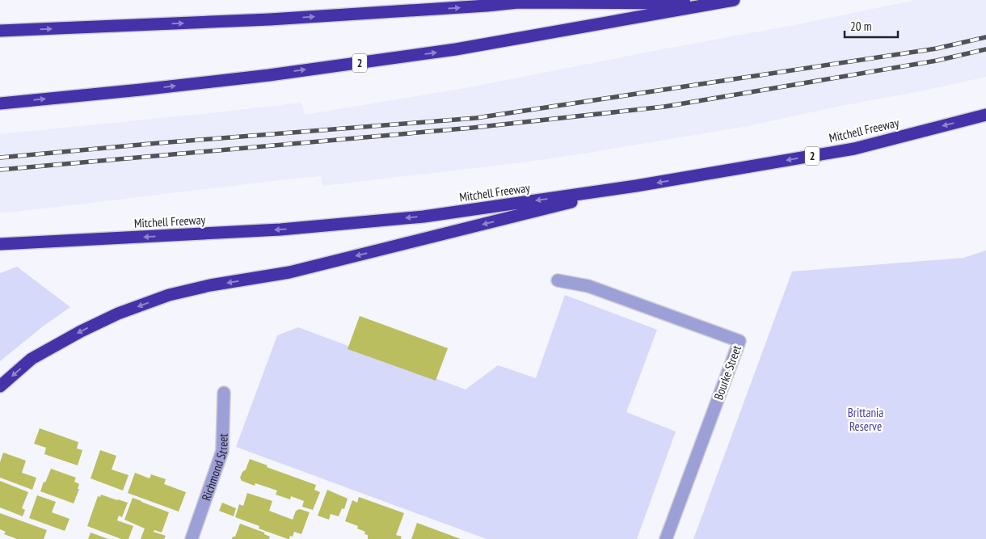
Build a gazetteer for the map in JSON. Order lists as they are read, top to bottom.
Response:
{
  "streets": {
    "highway": ["2", "Mitchell Freeway"],
    "street": ["Bourke Street", "Richmond Street"]
  },
  "parks": ["Brittania Reserve"],
  "scale_bar": "20 m"
}
